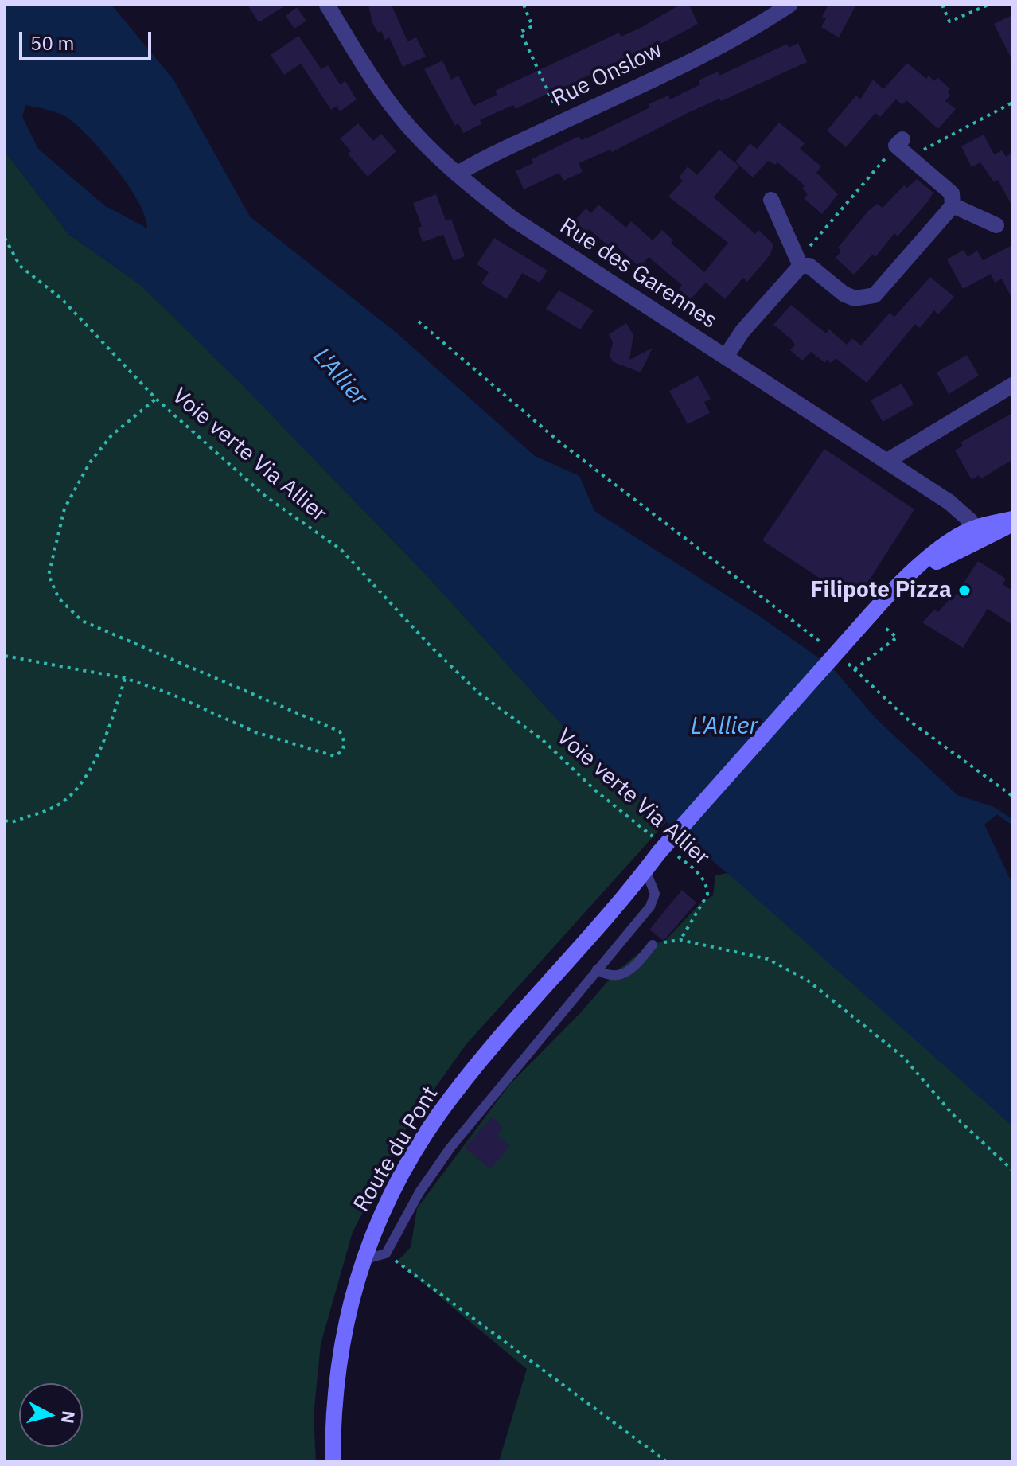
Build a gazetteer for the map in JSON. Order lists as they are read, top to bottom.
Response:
{
  "streets": {
    "main road": ["Route du Pont"],
    "street": ["Rue Onslow", "Rue des Garennes"],
    "path": ["Voie verte Via Allier"]
  },
  "crossings": [
    ["Rue Onslow", "Rue des Garennes"],
    ["Voie verte Via Allier", "Route du Pont"]
  ],
  "water": ["L'Allier"],
  "places": ["Filipote Pizza"],
  "scale_bar": "50 m",
  "north": "right"
}
